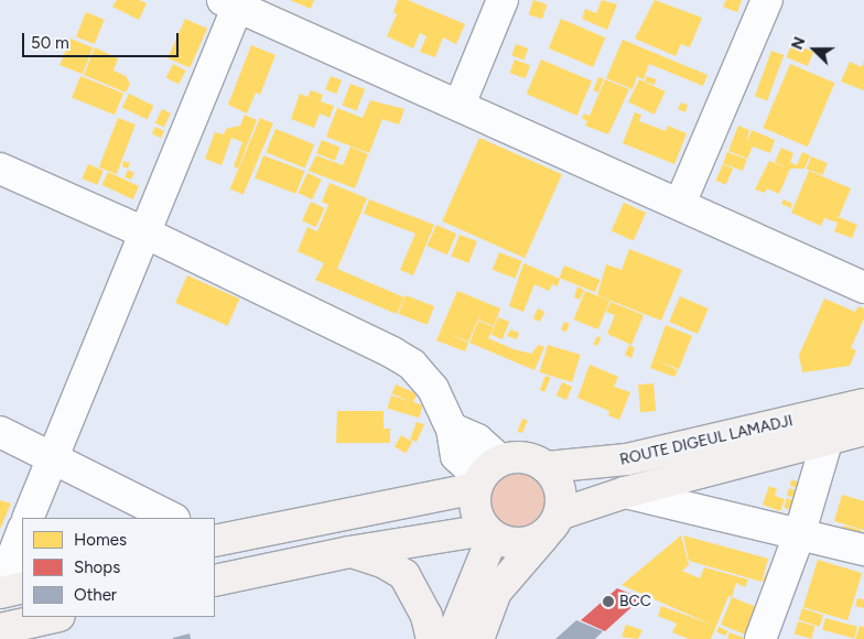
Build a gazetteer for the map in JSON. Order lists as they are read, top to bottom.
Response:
{
  "streets": {
    "main road": ["ROUTE DIGEUL LAMADJI"]
  },
  "places": ["BCC"],
  "legend": ["Homes", "Shops", "Other"],
  "scale_bar": "50 m",
  "north": "left"
}
